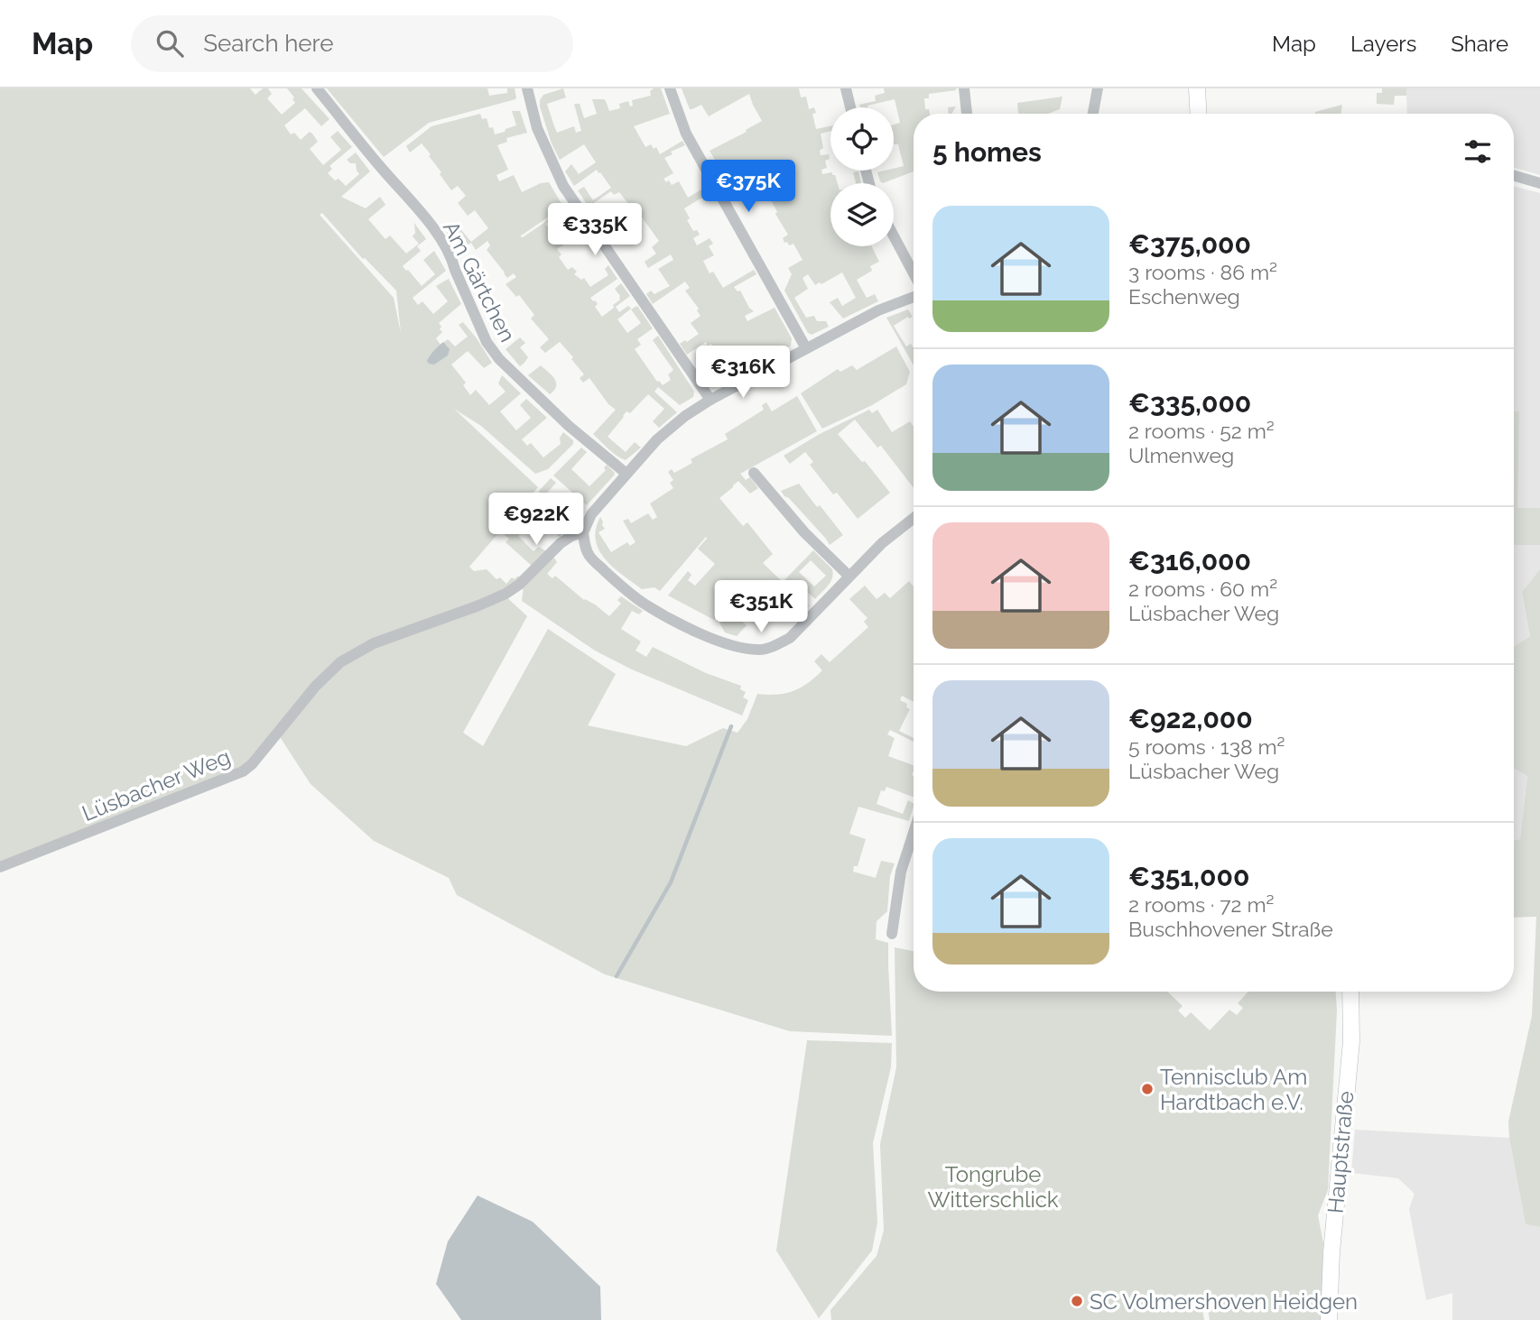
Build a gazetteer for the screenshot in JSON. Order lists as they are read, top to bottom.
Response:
{
  "streets": {
    "main road": ["Hauptstraße"],
    "street": ["Am Gärtchen", "Lüsbacher Weg"]
  },
  "parks": ["Tongrube Witterschlick"],
  "places": ["Tennisclub Am Hardtbach e.V.", "SC Volmershoven Heidgen"],
  "page": {
    "header": "Map",
    "search": "Search here",
    "nav": ["Map", "Layers", "Share"],
    "heading": "5 homes",
    "price": [
      "€375K",
      "€335K",
      "€316K",
      "€922K",
      "€351K"
    ],
    "list": [
      {
        "name": "€375,000",
        "note": "3 rooms · 86 m² · Eschenweg"
      },
      {
        "name": "€335,000",
        "note": "2 rooms · 52 m² · Ulmenweg"
      },
      {
        "name": "€316,000",
        "note": "2 rooms · 60 m² · Lüsbacher Weg"
      },
      {
        "name": "€922,000",
        "note": "5 rooms · 138 m² · Lüsbacher Weg"
      },
      {
        "name": "€351,000",
        "note": "2 rooms · 72 m² · Buschhovener Straße"
      }
    ]
  }
}
